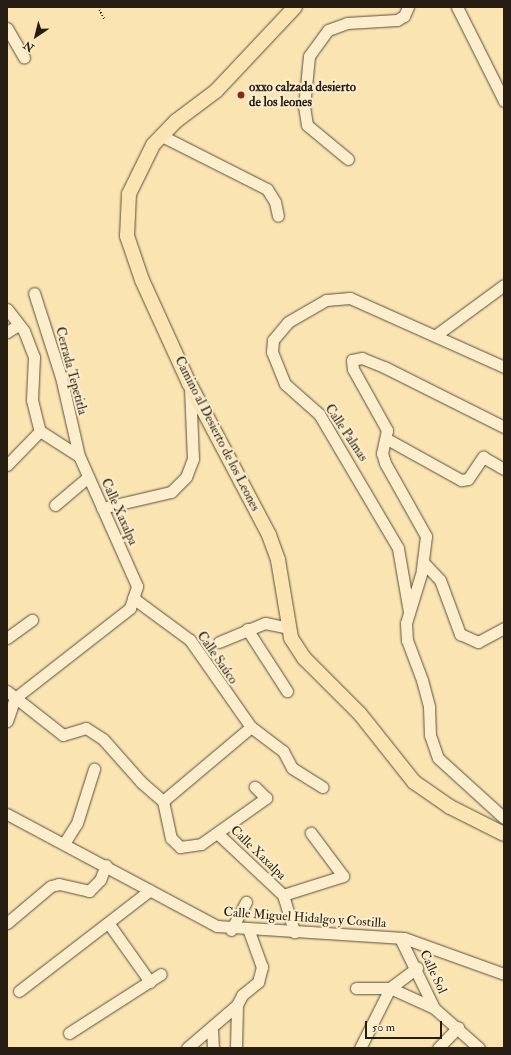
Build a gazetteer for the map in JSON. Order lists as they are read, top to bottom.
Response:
{
  "streets": {
    "main road": ["Camino al Desierto de los Leones"],
    "street": [
      "Cerrada Tepetitla",
      "Calle Palmas",
      "Calle Xaxalpa",
      "Calle Saúco",
      "Calle Miguel Hidalgo y Costilla",
      "Calle Sol"
    ]
  },
  "crossings": [
    ["Cerrada Tepetitla", "Calle Xaxalpa"],
    ["Calle Xaxalpa", "Calle Saúco"],
    ["Calle Xaxalpa", "Calle Miguel Hidalgo y Costilla"],
    ["Calle Miguel Hidalgo y Costilla", "Calle Sol"]
  ],
  "places": ["oxxo calzada desierto de los leones"],
  "scale_bar": "50 m",
  "north": "bottom left"
}
